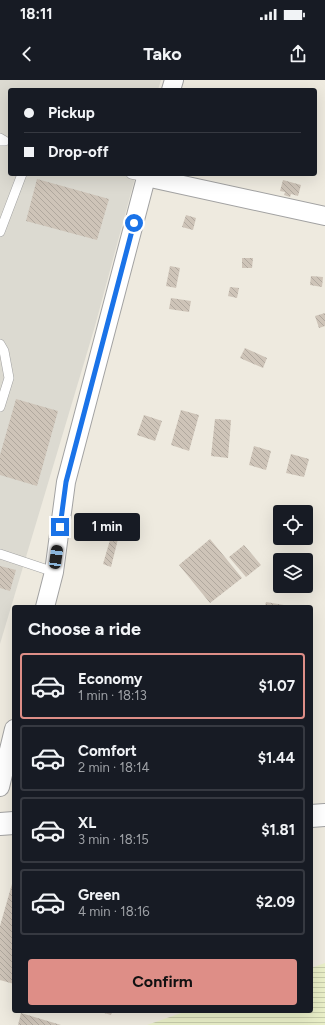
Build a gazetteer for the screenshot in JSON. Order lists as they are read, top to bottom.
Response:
{
  "page": {
    "status": "18:11",
    "header": "Tako",
    "banner": ["Pickup", "Drop-off"],
    "bubble": "1 min",
    "heading": "Choose a ride",
    "list": [
      {
        "name": "Economy",
        "note": "1 min · 18:13",
        "value": "$1.07"
      },
      {
        "name": "Comfort",
        "note": "2 min · 18:14",
        "value": "$1.44"
      },
      {
        "name": "XL",
        "note": "3 min · 18:15",
        "value": "$1.81"
      },
      {
        "name": "Green",
        "note": "4 min · 18:16",
        "value": "$2.09"
      }
    ],
    "buttons": "Confirm"
  }
}
